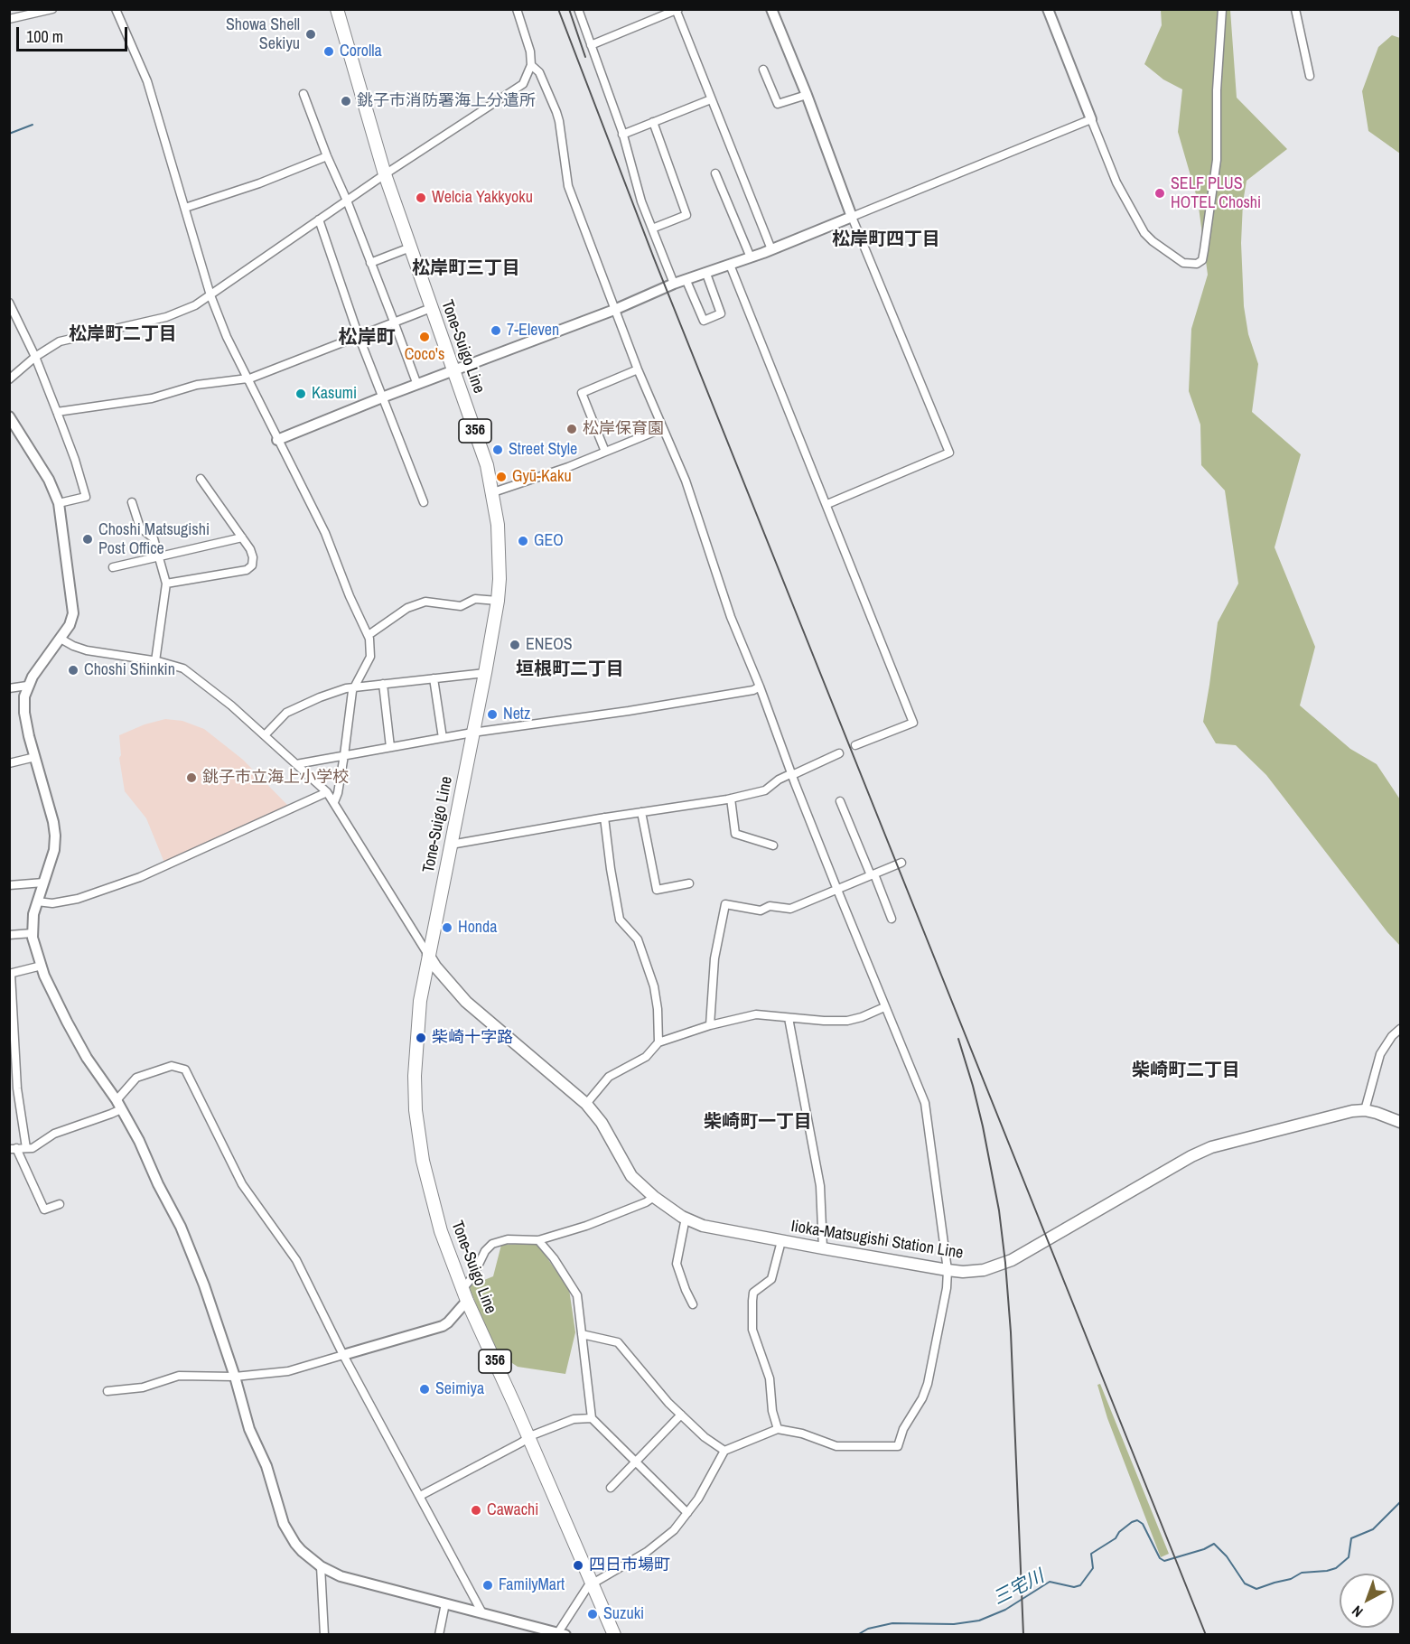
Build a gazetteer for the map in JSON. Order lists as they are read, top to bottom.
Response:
{
  "streets": {
    "highway": ["Tone-Suigo Line", "356"],
    "main road": ["Iioka-Matsugishi Station Line"]
  },
  "crossings": [
    ["Tone-Suigo Line", "Iioka-Matsugishi Station Line"]
  ],
  "districts": [
    "松岸町四丁目",
    "松岸町三丁目",
    "松岸町二丁目",
    "松岸町",
    "垣根町二丁目",
    "柴崎町二丁目",
    "柴崎町一丁目"
  ],
  "water": ["三宅川"],
  "places": [
    "Showa Shell Sekiyu",
    "Corolla",
    "銚子市消防署海上分遣所",
    "SELF PLUS HOTEL Choshi",
    "Welcia Yakkyoku",
    "7-Eleven",
    "Coco's",
    "Kasumi",
    "松岸保育園",
    "Street Style",
    "Gyū-Kaku",
    "Choshi Matsugishi Post Office",
    "GEO",
    "ENEOS",
    "Choshi Shinkin",
    "Netz",
    "銚子市立海上小学校",
    "Honda",
    "柴崎十字路",
    "Seimiya",
    "Cawachi",
    "四日市場町",
    "FamilyMart",
    "Suzuki"
  ],
  "scale_bar": "100 m",
  "north": "bottom left"
}
